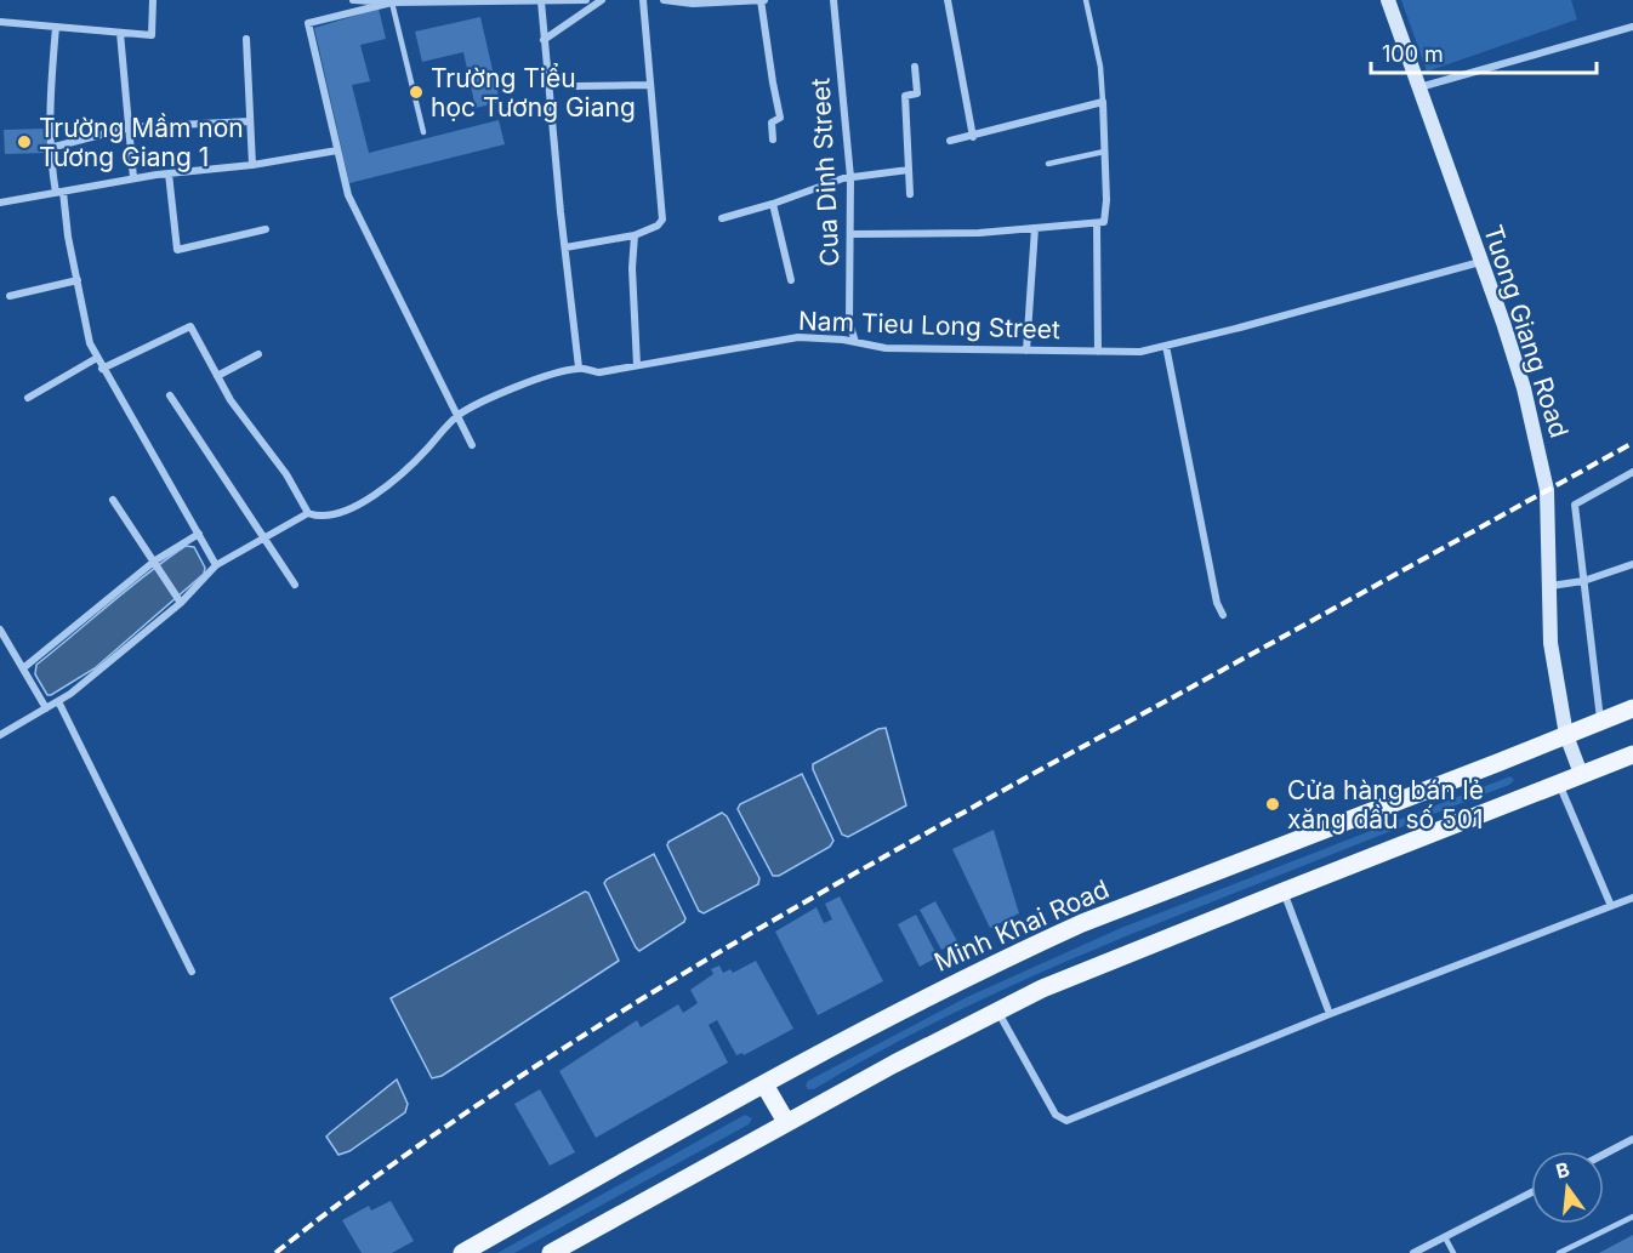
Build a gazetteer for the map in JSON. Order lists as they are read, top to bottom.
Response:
{
  "streets": {
    "main road": ["Tuong Giang Road", "Minh Khai Road"],
    "street": ["Cua Dinh Street", "Nam Tieu Long Street"]
  },
  "crossings": [
    ["Cua Dinh Street", "Nam Tieu Long Street"],
    ["Nam Tieu Long Street", "Tuong Giang Road"],
    ["Tuong Giang Road", "Minh Khai Road"]
  ],
  "places": ["Trường Tiểu học Tương Giang", "Trường Mầm non Tương Giang 1", "Cửa hàng bán lẻ xăng dầu số 501"],
  "scale_bar": "100 m",
  "north": "top"
}
